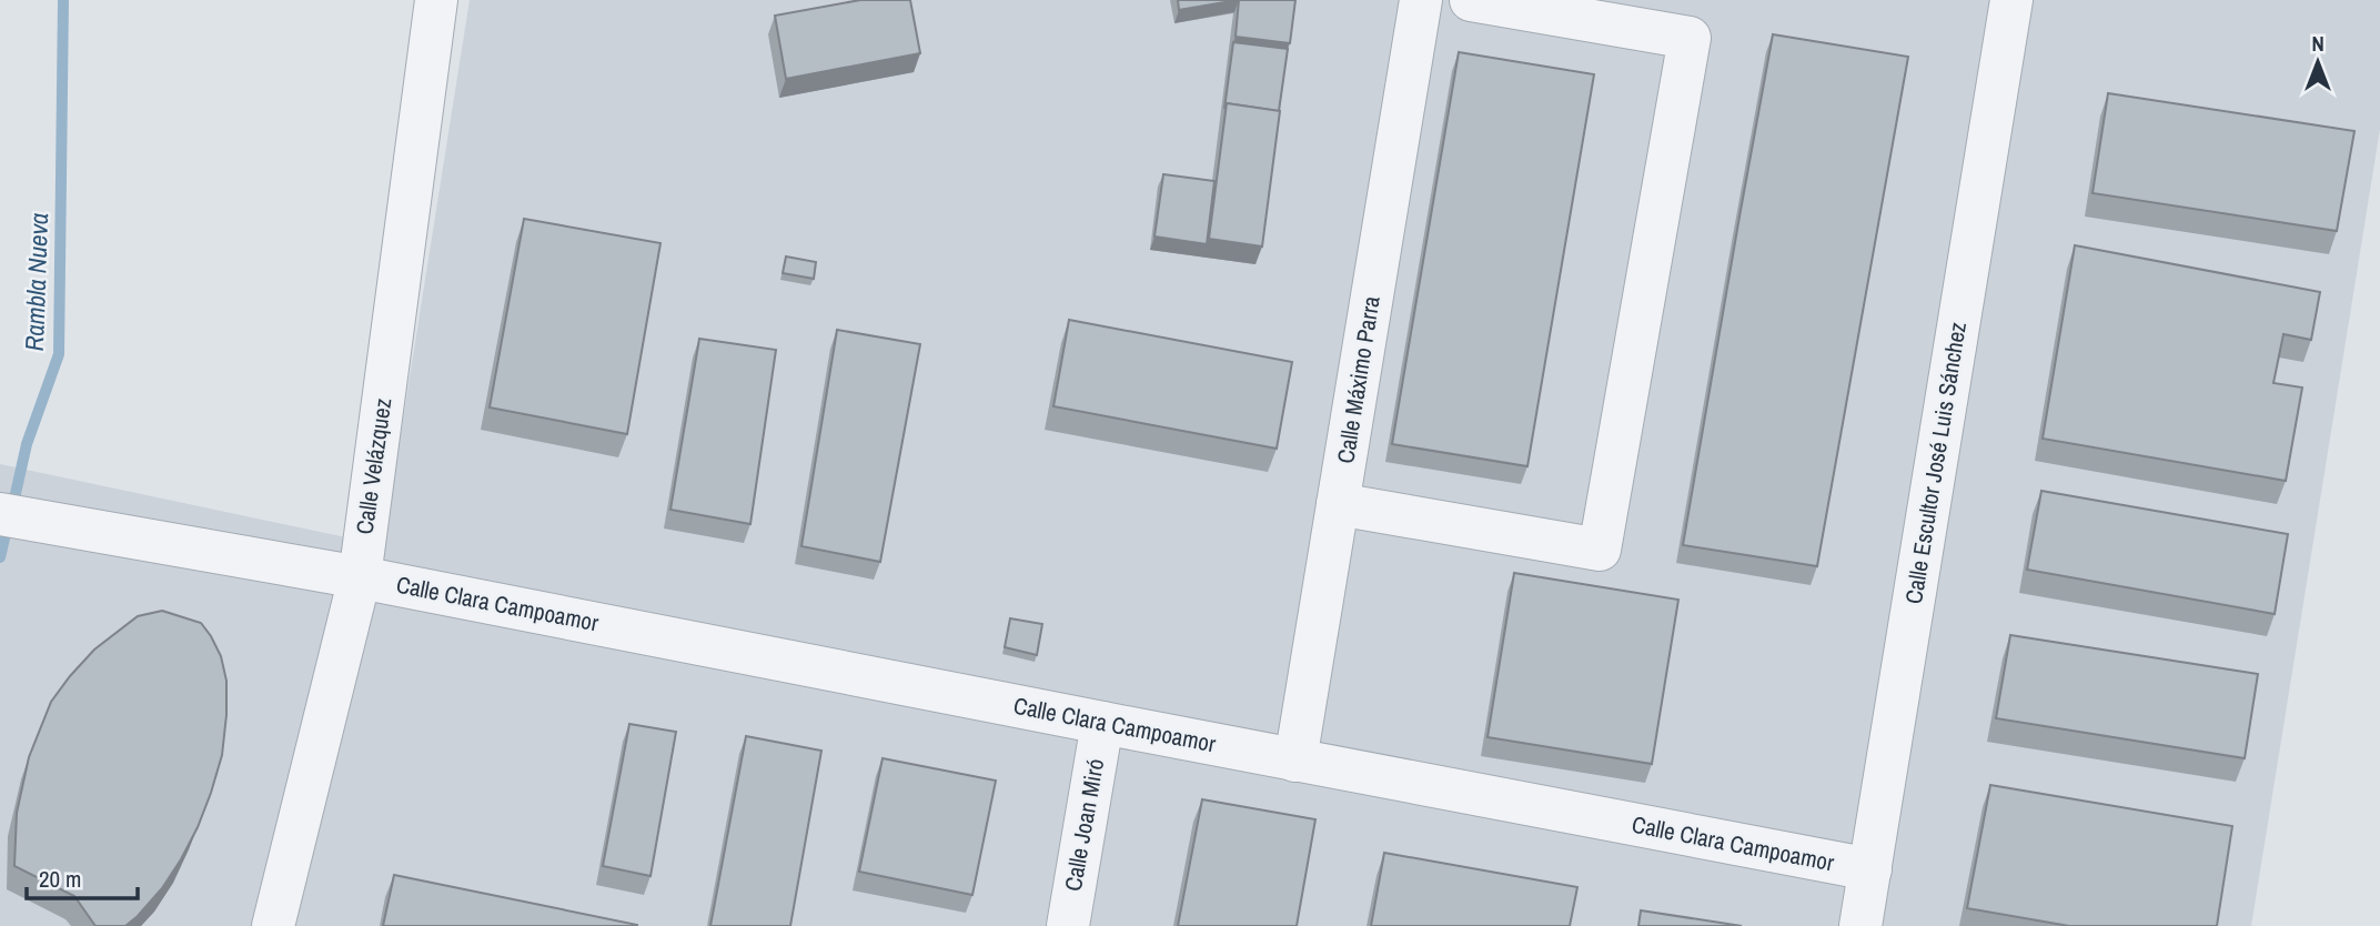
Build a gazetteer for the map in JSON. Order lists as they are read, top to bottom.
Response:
{
  "streets": {
    "street": [
      "Calle Máximo Parra",
      "Calle Escultor José Luis Sánchez",
      "Calle Velázquez",
      "Calle Clara Campoamor",
      "Calle Joan Miró"
    ]
  },
  "crossings": [
    ["Calle Máximo Parra", "Calle Clara Campoamor"],
    ["Calle Escultor José Luis Sánchez", "Calle Clara Campoamor"],
    ["Calle Velázquez", "Calle Clara Campoamor"],
    ["Calle Clara Campoamor", "Calle Joan Miró"]
  ],
  "water": ["Rambla Nueva"],
  "scale_bar": "20 m",
  "north": "top"
}
